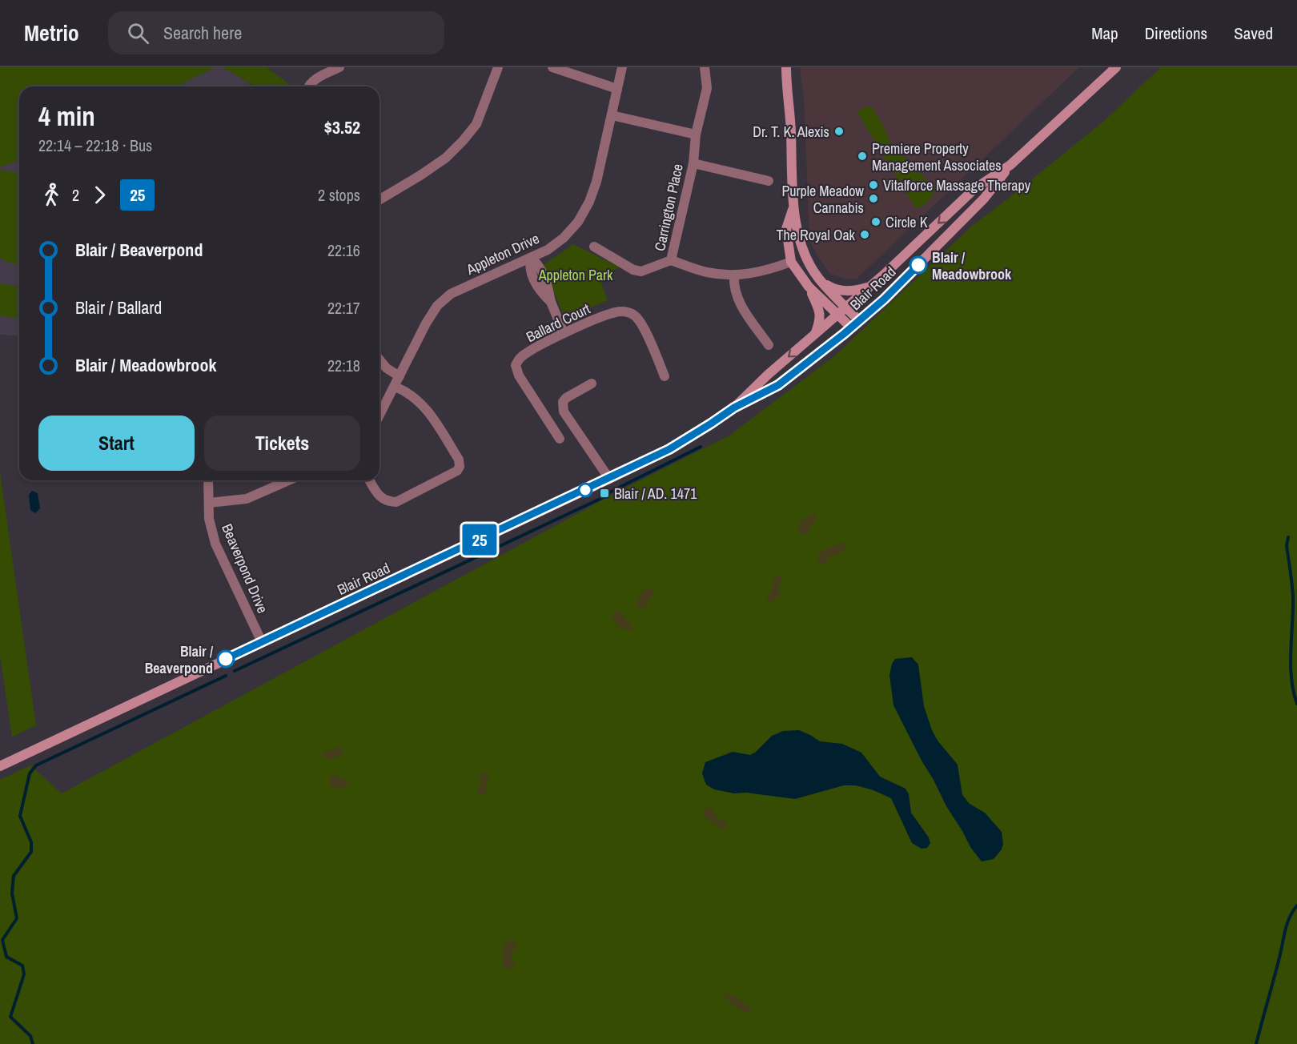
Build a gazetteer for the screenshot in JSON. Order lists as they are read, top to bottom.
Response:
{
  "streets": {
    "main road": ["Blair Road"],
    "street": [
      "Carrington Place",
      "Appleton Drive",
      "Ballard Court",
      "Beaverpond Drive"
    ]
  },
  "crossings": [
    ["Blair Road", "Beaverpond Drive"]
  ],
  "parks": ["Appleton Park"],
  "places": {
    "other": [
      "Dr. T. K. Alexis",
      "Premiere Property Management Associates",
      "Vitalforce Massage Therapy",
      "Purple Meadow Cannabis",
      "Circle K",
      "The Royal Oak",
      "Blair / Meadowbrook",
      "Blair / Beaverpond"
    ],
    "transit": ["Blair / AD. 1471"]
  },
  "lines": ["bus line 25"],
  "page": {
    "header": "Metrio",
    "search": "Search here",
    "nav": ["Map", "Directions", "Saved"],
    "on_map": "25",
    "heading": ["4 min", "22:14 – 22:18 · Bus", "$3.52"],
    "legs": ["2", "25", "2 stops"],
    "list": [
      {
        "name": "Blair / Beaverpond",
        "value": "22:16"
      },
      {
        "name": "Blair / Ballard",
        "value": "22:17"
      },
      {
        "name": "Blair / Meadowbrook",
        "value": "22:18"
      }
    ],
    "buttons": ["Start", "Tickets"]
  }
}
